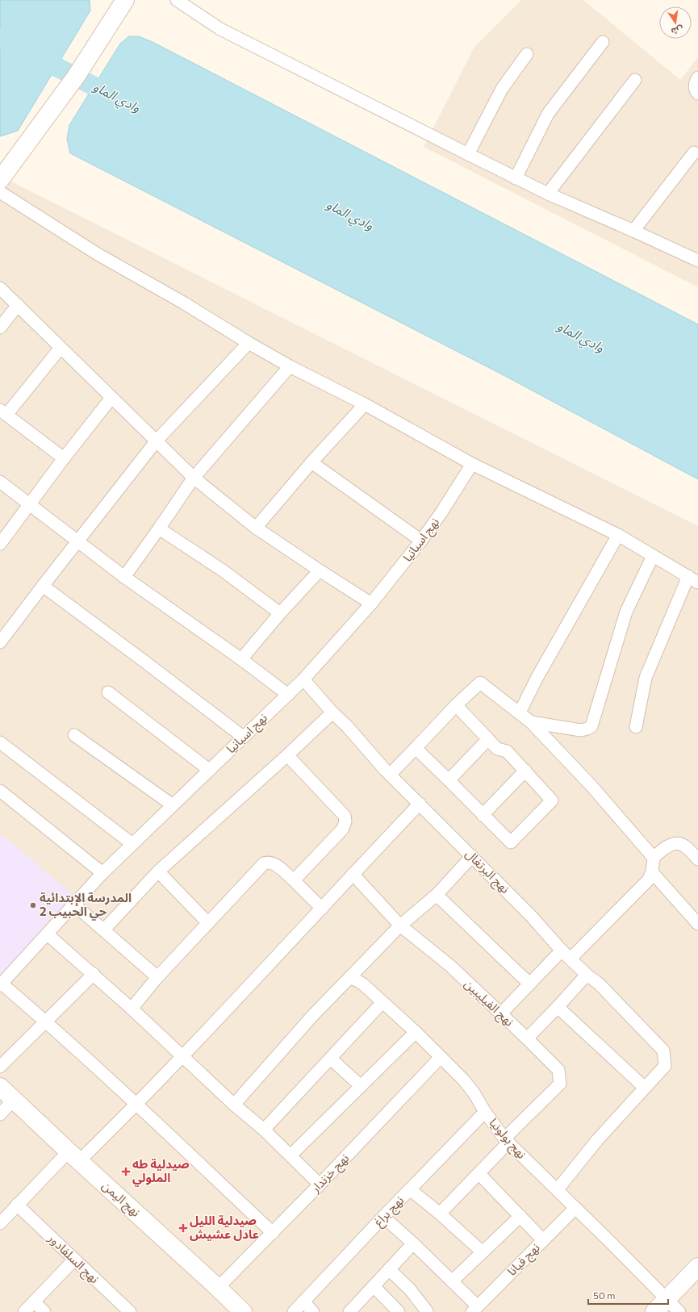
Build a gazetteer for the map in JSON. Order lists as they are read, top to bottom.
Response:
{
  "streets": {
    "main road": ["نهج اليمن"],
    "street": [
      "نهج اسبانيا",
      "نهج البرتغال",
      "نهج الفيليبين",
      "نهج بولونيا",
      "نهج خزندار",
      "نهج براغ",
      "نهج السلفادور",
      "نهج فيانا"
    ]
  },
  "crossings": [
    ["نهج اسبانيا", "نهج البرتغال"],
    ["نهج الفيليبين", "نهج بولونيا"],
    ["نهج بولونيا", "نهج خزندار"],
    ["نهج بولونيا", "نهج براغ"],
    ["نهج بولونيا", "نهج فيانا"],
    ["نهج خزندار", "نهج اليمن"]
  ],
  "water": ["وادي الماو"],
  "places": {
    "other": ["المدرسة الإبتدائية حي الحبيب 2"],
    "health": ["صيدلية طه الملولي", "صيدلية الليل عادل عشيش"]
  },
  "scale_bar": "50 m",
  "north": "bottom"
}
